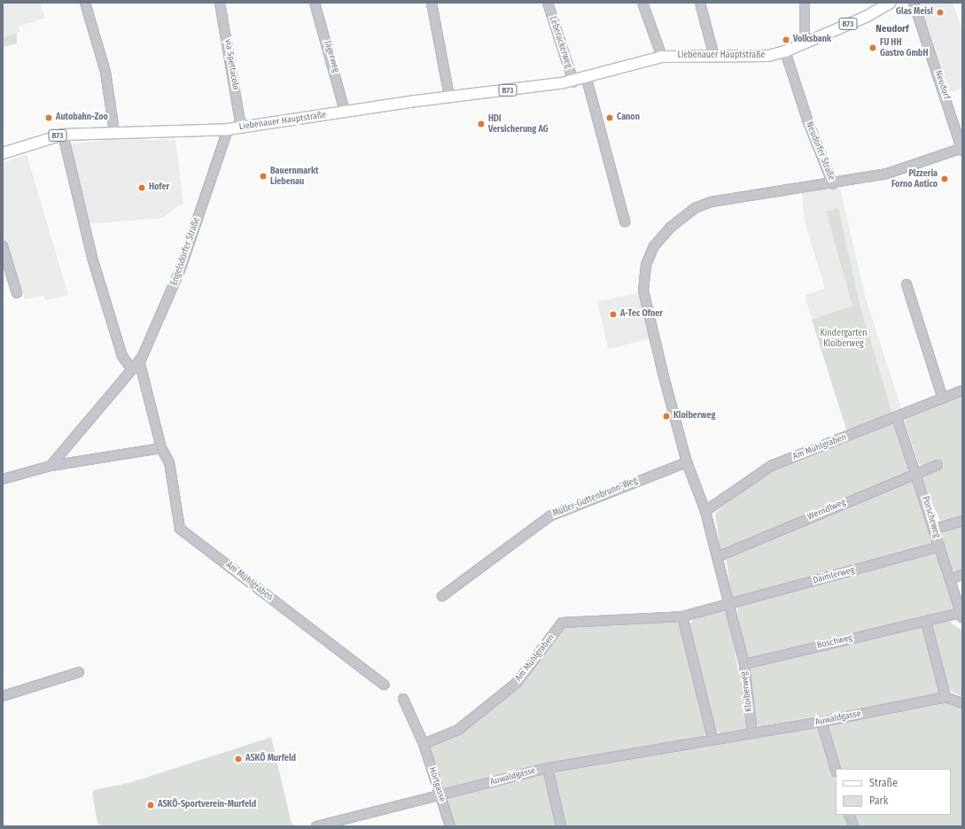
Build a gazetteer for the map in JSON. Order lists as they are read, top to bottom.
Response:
{
  "streets": {
    "main road": ["B73", "Liebenauer Hauptstraße"],
    "street": [
      "Leberackerweg",
      "Jägerweg",
      "via Spettacolo",
      "Neudorf",
      "Neudorfer Straße",
      "Engelsdorfer Straße",
      "Am Mühlgraben",
      "Müller-Guttenbrunn-Weg",
      "Werndlweg",
      "Porscheweg",
      "Daimlerweg",
      "Boschweg",
      "Kloiberweg",
      "Auwaldgasse",
      "Hortgasse"
    ]
  },
  "crossings": [
    ["Leberackerweg", "Liebenauer Hauptstraße"],
    ["Liebenauer Hauptstraße", "Jägerweg"],
    ["Liebenauer Hauptstraße", "via Spettacolo"],
    ["Liebenauer Hauptstraße", "Neudorfer Straße"],
    ["Liebenauer Hauptstraße", "Engelsdorfer Straße"],
    ["Neudorf", "Neudorfer Straße"],
    ["Neudorfer Straße", "Kloiberweg"],
    ["Engelsdorfer Straße", "Am Mühlgraben"],
    ["Am Mühlgraben", "Porscheweg"],
    ["Am Mühlgraben", "Daimlerweg"],
    ["Am Mühlgraben", "Kloiberweg"],
    ["Am Mühlgraben", "Hortgasse"],
    ["Müller-Guttenbrunn-Weg", "Kloiberweg"],
    ["Werndlweg", "Porscheweg"],
    ["Werndlweg", "Kloiberweg"],
    ["Porscheweg", "Daimlerweg"],
    ["Porscheweg", "Boschweg"],
    ["Daimlerweg", "Kloiberweg"],
    ["Boschweg", "Kloiberweg"],
    ["Kloiberweg", "Auwaldgasse"],
    ["Auwaldgasse", "Hortgasse"]
  ],
  "districts": ["Neudorf"],
  "parks": ["Kindergarten Kloiberweg"],
  "places": [
    "Glas Meisl",
    "Volksbank",
    "FU HH Gastro GmbH",
    "Autobahn-Zoo",
    "Canon",
    "HDI Versicherung AG",
    "Bauernmarkt Liebenau",
    "Pizzeria Forno Antico",
    "Hofer",
    "A-Tec Ofner",
    "Kloiberweg",
    "ASKÖ Murfeld",
    "ASKÖ-Sportverein-Murfeld"
  ],
  "legend": ["Straße", "Park"]
}
